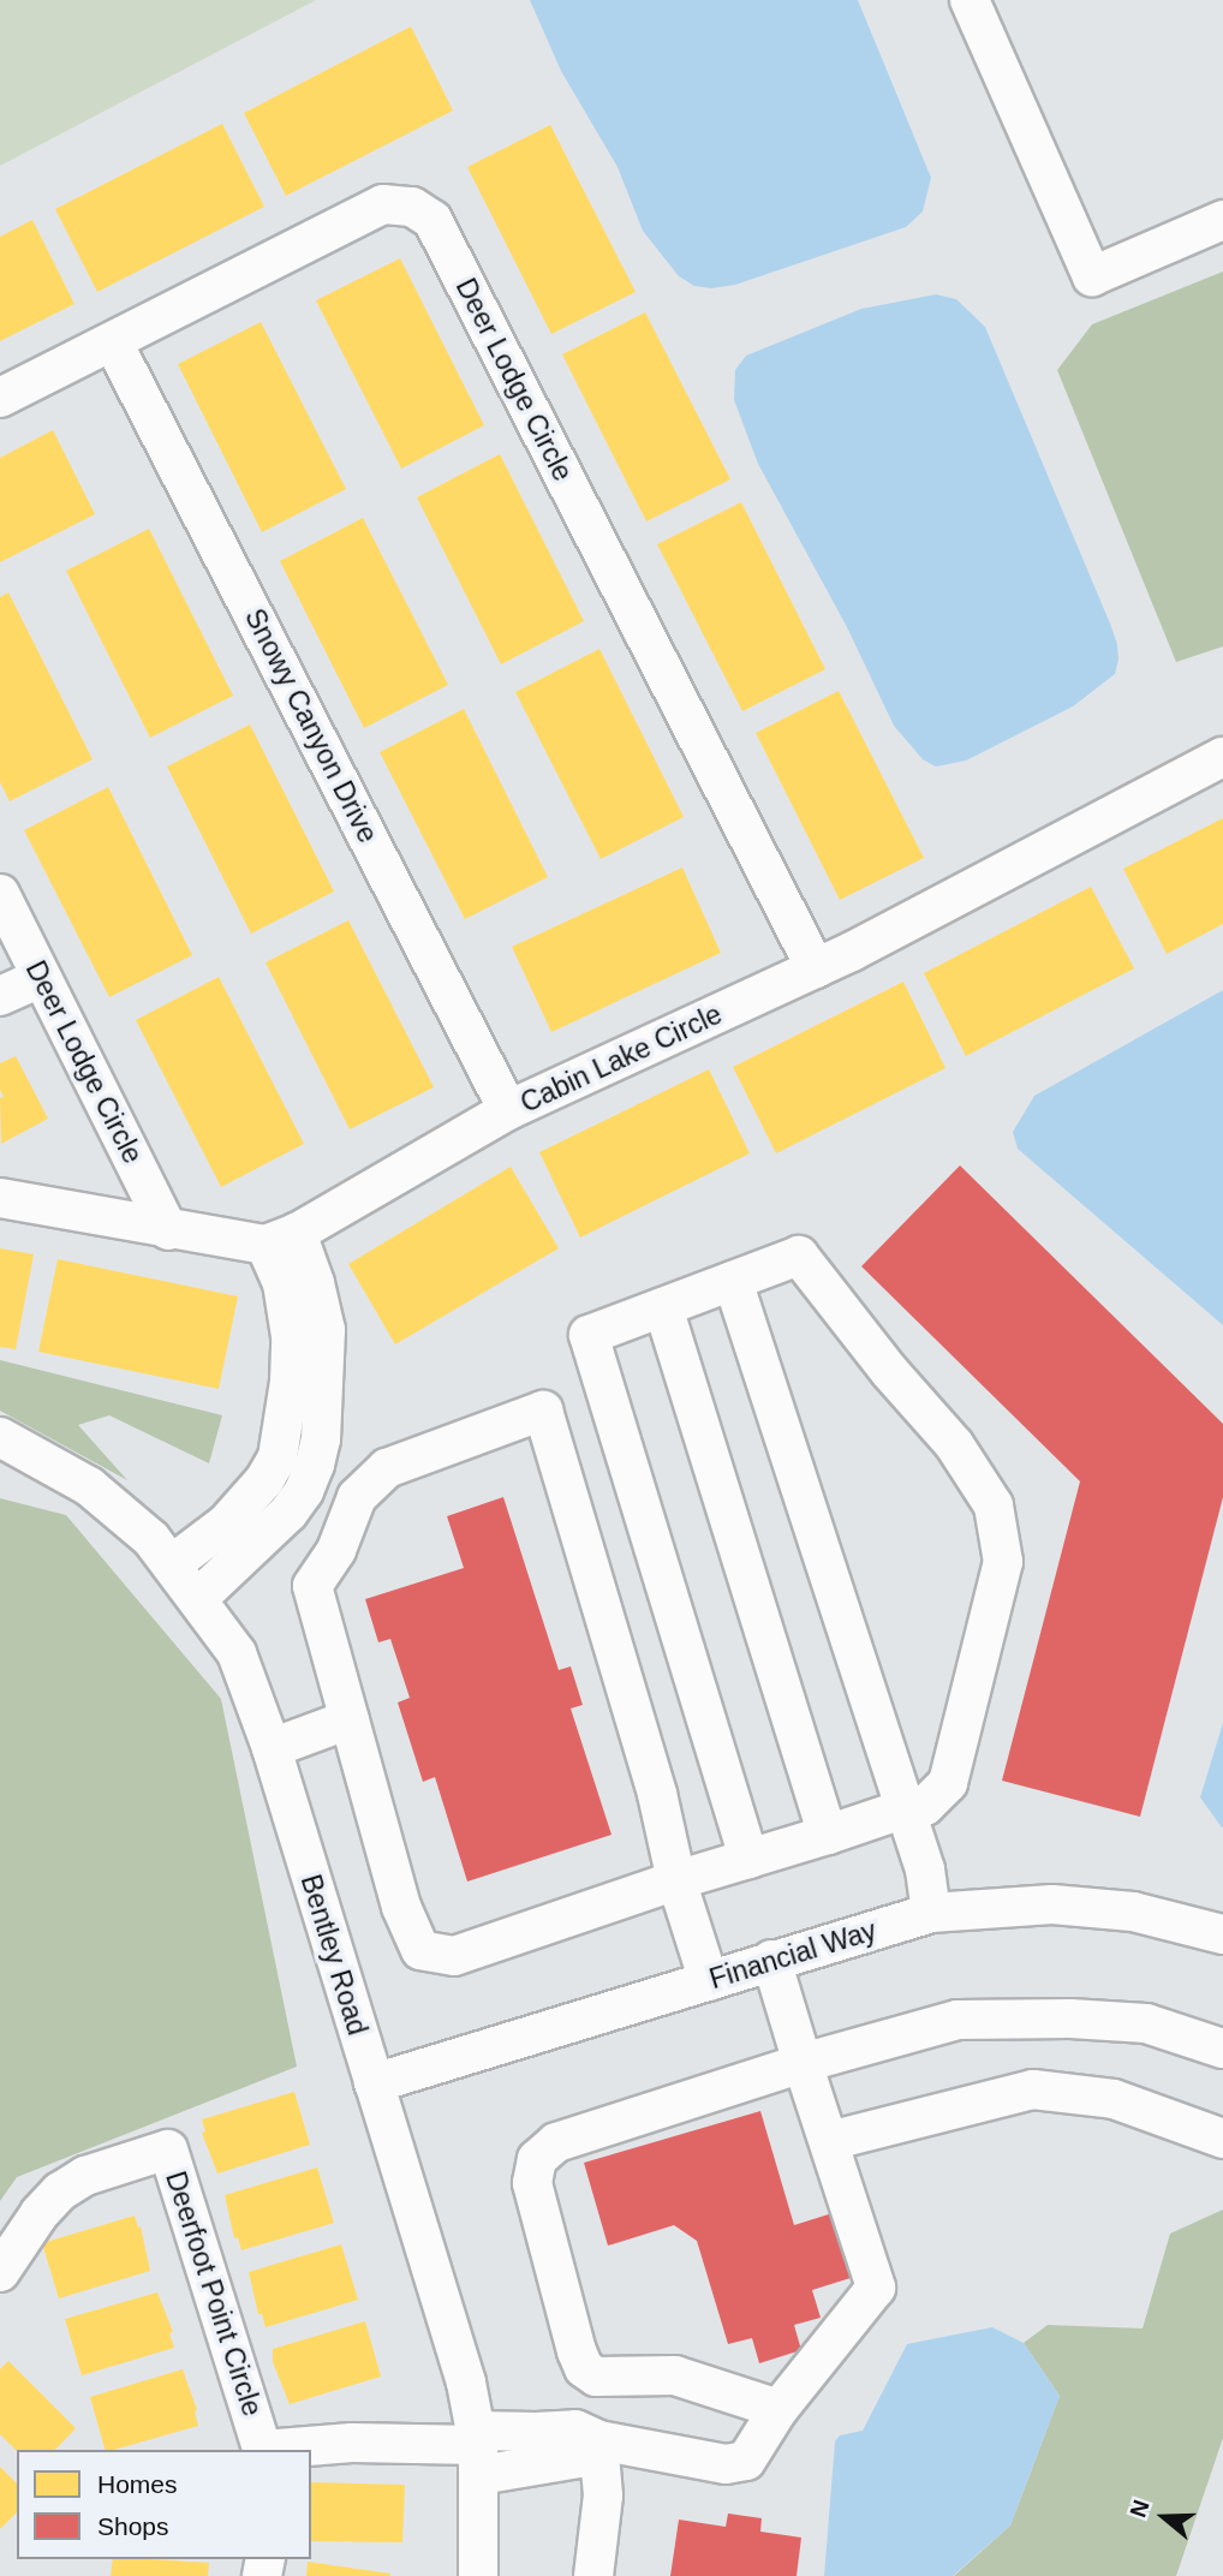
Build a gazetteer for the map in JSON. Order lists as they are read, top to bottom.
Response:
{
  "streets": {
    "street": [
      "Deer Lodge Circle",
      "Snowy Canyon Drive",
      "Cabin Lake Circle",
      "Bentley Road",
      "Financial Way",
      "Deerfoot Point Circle"
    ]
  },
  "crossings": [
    ["Deer Lodge Circle", "Snowy Canyon Drive"],
    ["Deer Lodge Circle", "Cabin Lake Circle"],
    ["Snowy Canyon Drive", "Cabin Lake Circle"],
    ["Bentley Road", "Financial Way"]
  ],
  "legend": ["Homes", "Shops"],
  "north": "left"
}
